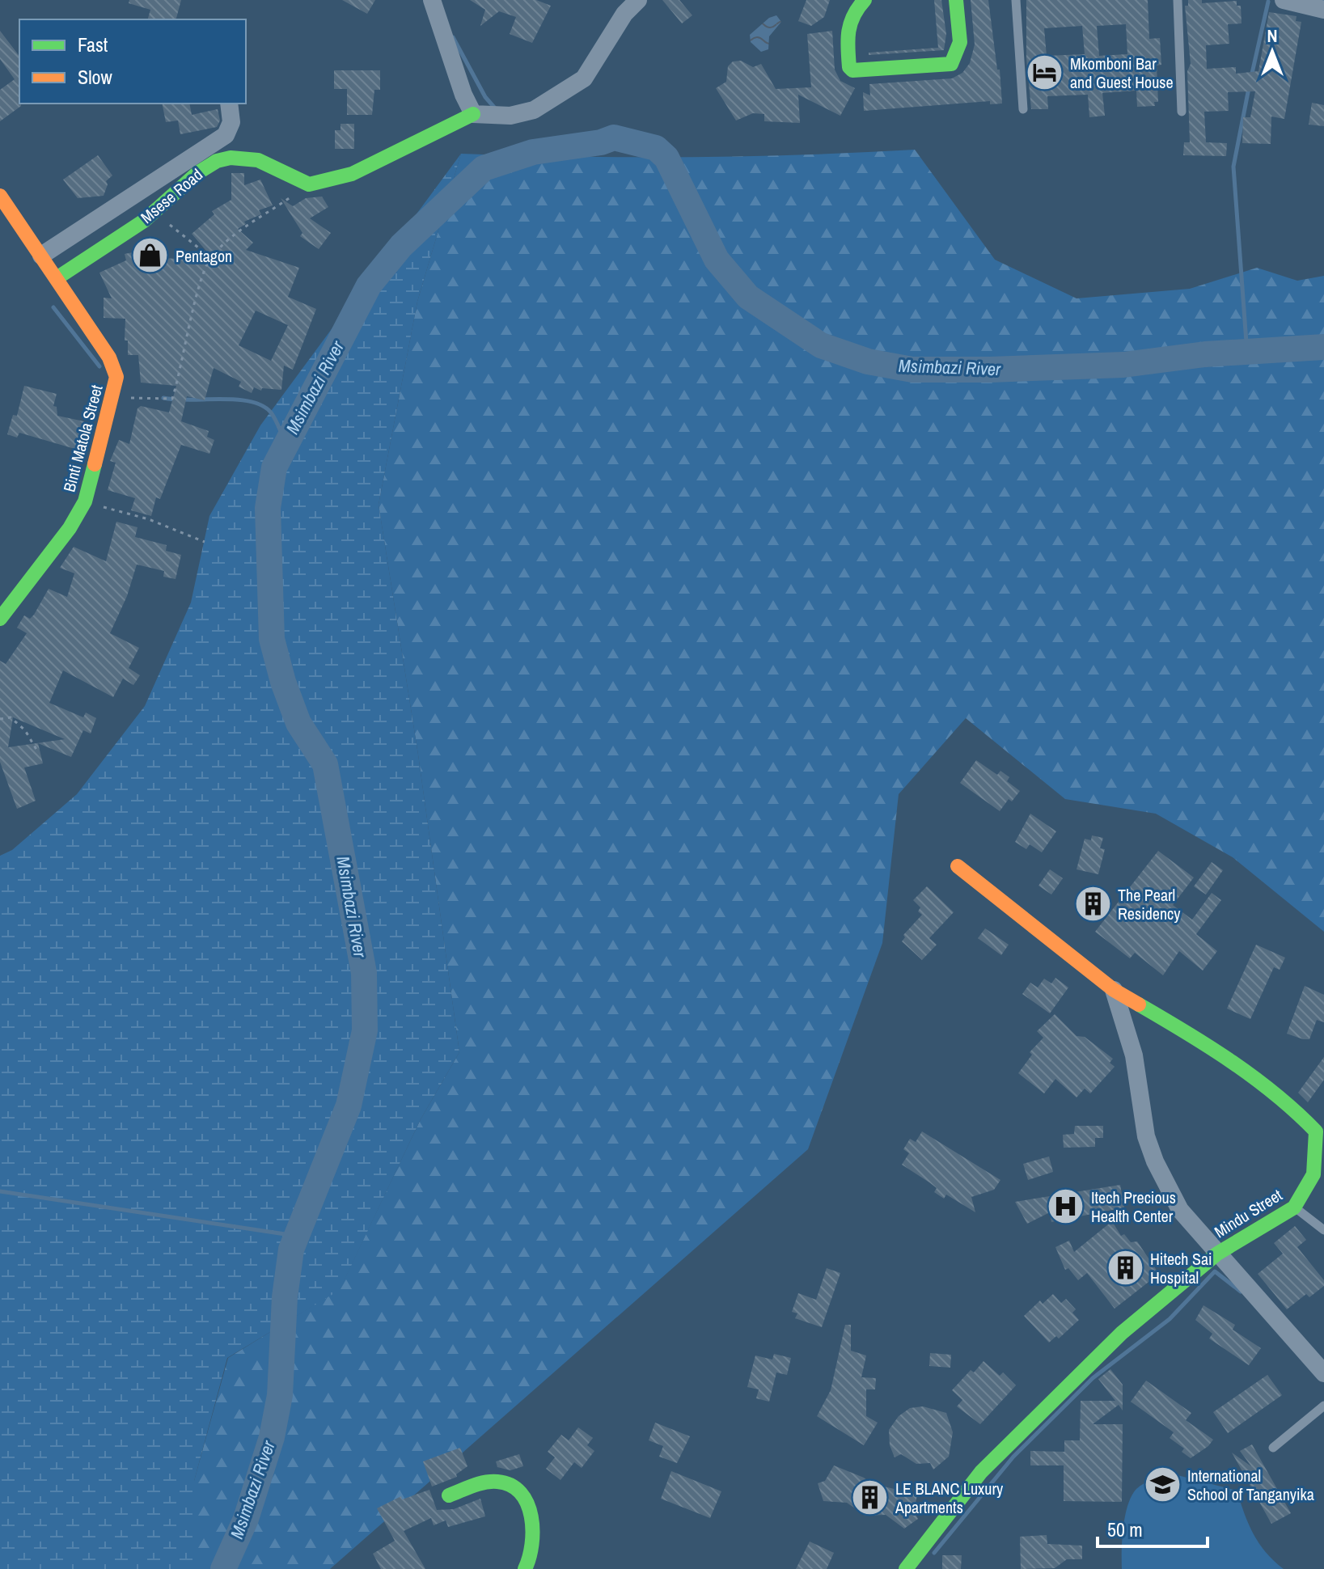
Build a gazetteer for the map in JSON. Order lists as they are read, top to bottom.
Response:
{
  "streets": {
    "street": ["Msese Road", "Binti Matola Street", "Mindu Street"]
  },
  "crossings": [
    ["Msese Road", "Binti Matola Street"]
  ],
  "water": ["Msimbazi River"],
  "places": {
    "hotel": ["Mkomboni Bar and Guest House"],
    "shop": ["Pentagon"],
    "building": ["The Pearl Residency", "Hitech Sai Hospital", "LE BLANC Luxury Apartments"],
    "hospital": ["Itech Precious Health Center"],
    "school or university": ["International School of Tanganyika"]
  },
  "legend": ["Fast", "Slow"],
  "scale_bar": "50 m",
  "north": "top"
}
